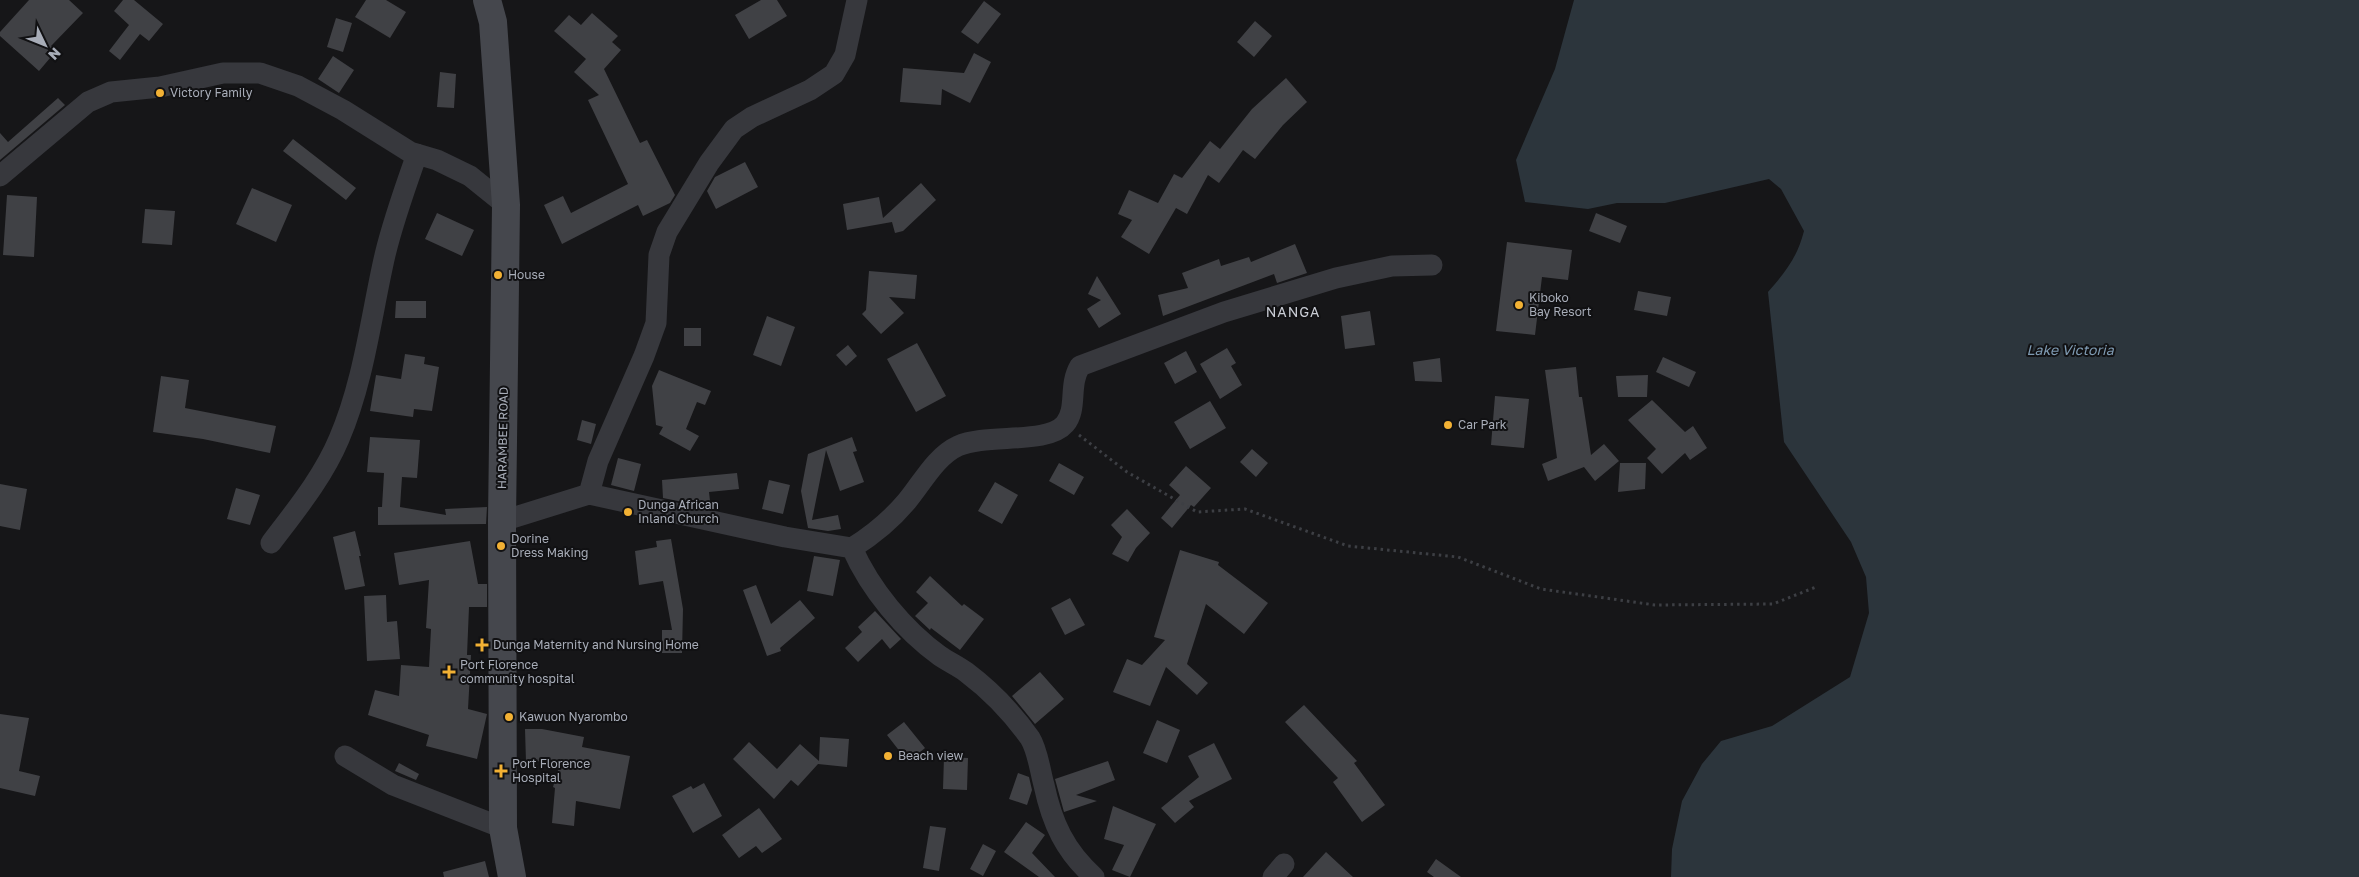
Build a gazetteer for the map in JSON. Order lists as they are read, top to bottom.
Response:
{
  "streets": {
    "main road": ["HARAMBEE ROAD"]
  },
  "districts": ["NANGA"],
  "water": ["Lake Victoria"],
  "places": {
    "other": [
      "Victory Family",
      "House",
      "Kiboko Bay Resort",
      "Car Park",
      "Dunga African Inland Church",
      "Dorine Dress Making",
      "Kawuon Nyarombo",
      "Beach view"
    ],
    "health": ["Dunga Maternity and Nursing Home", "Port Florence community hospital", "Port Florence Hospital"]
  },
  "north": "bottom right"
}
